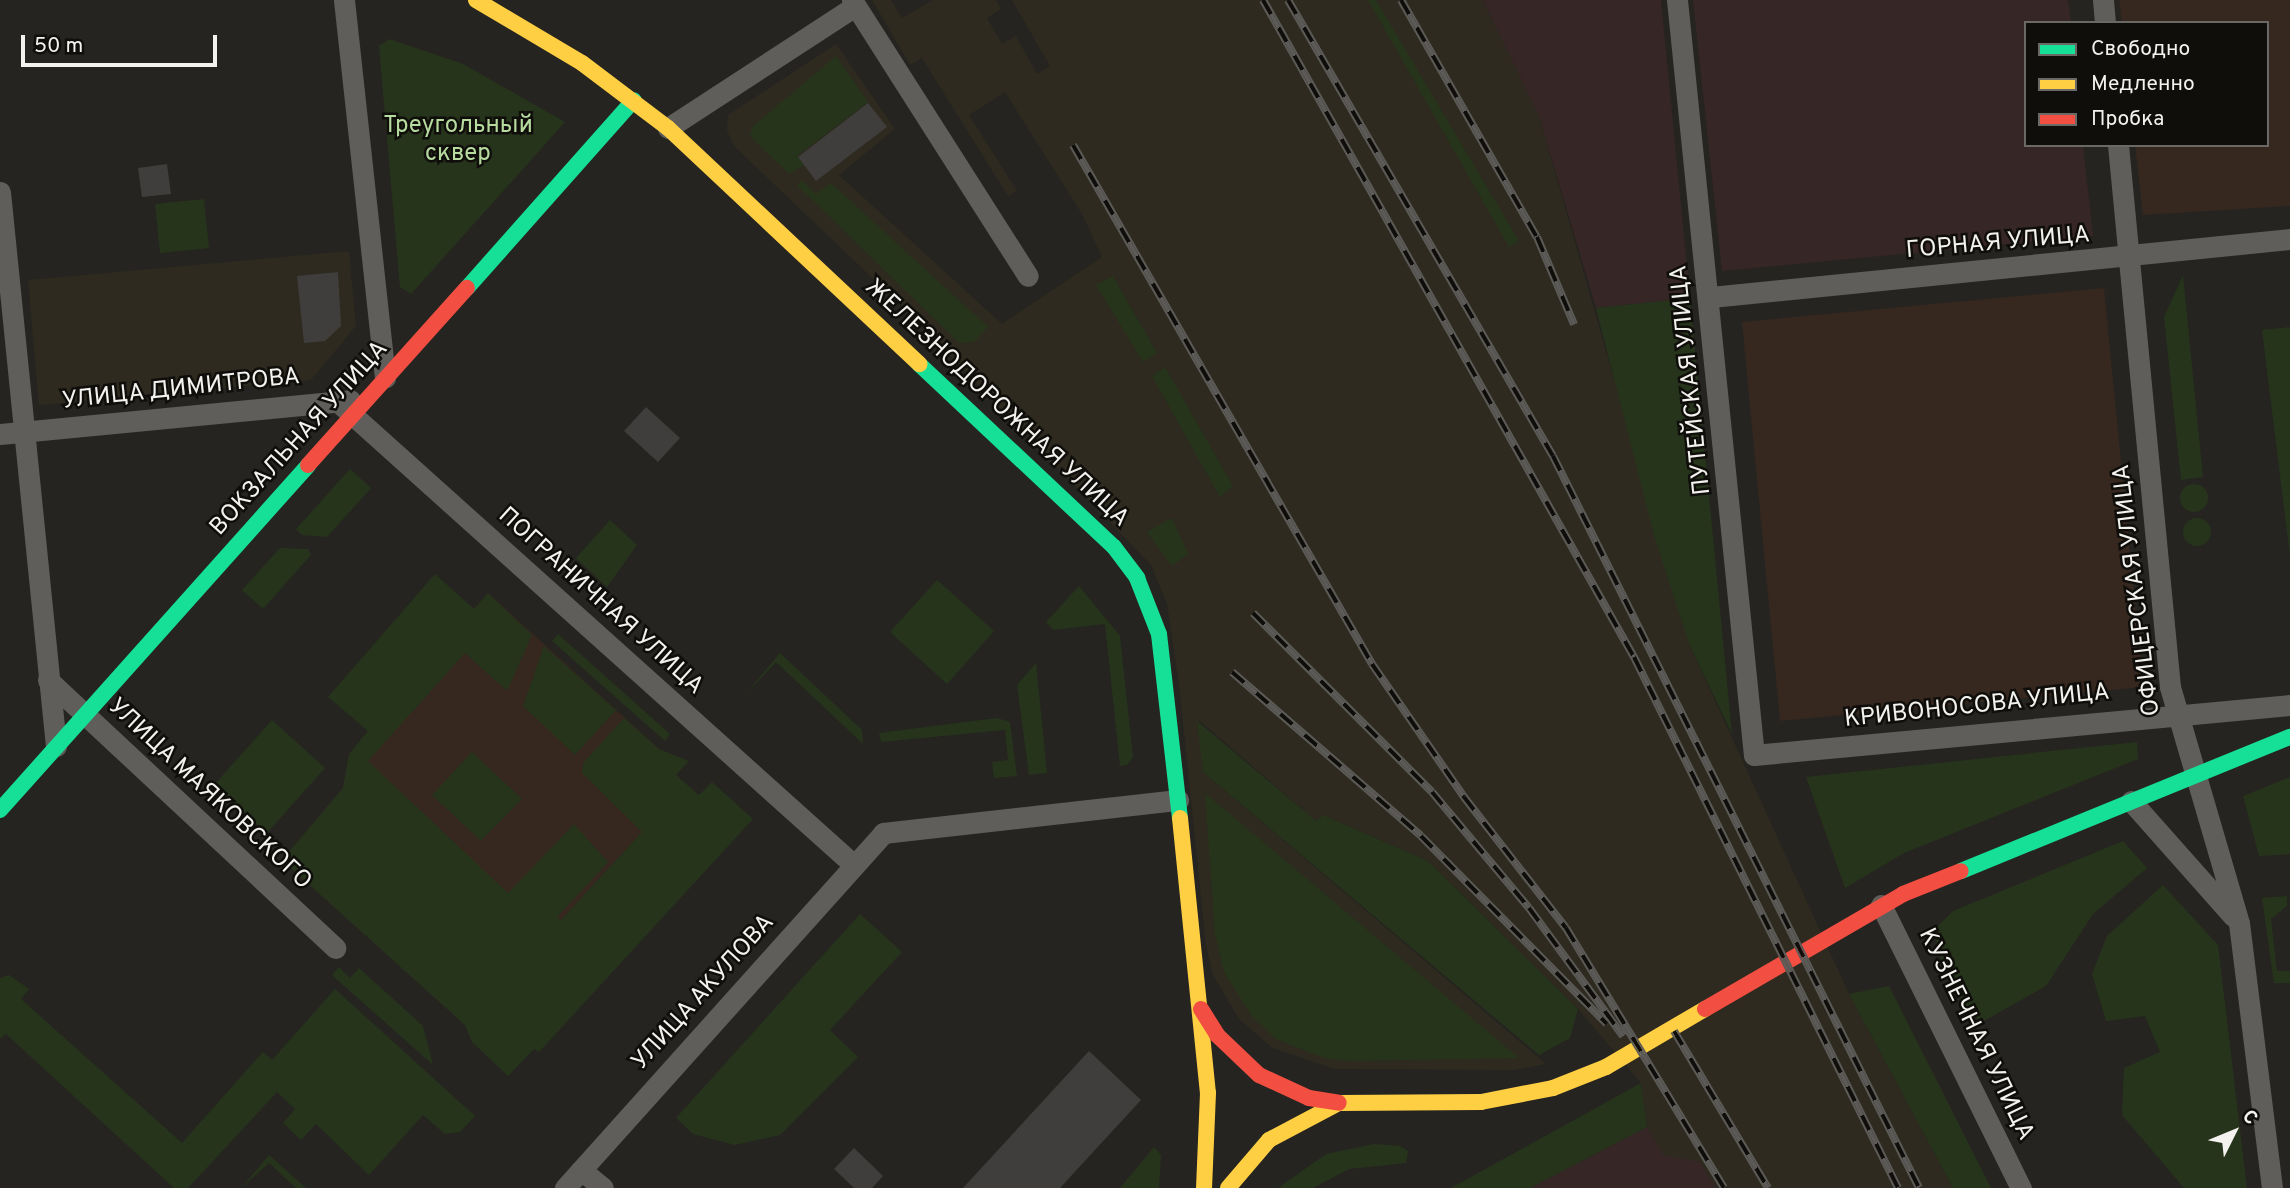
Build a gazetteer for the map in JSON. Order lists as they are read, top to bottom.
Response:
{
  "streets": {
    "main road": ["ЖЕЛЕЗНОДОРОЖНАЯ УЛИЦА", "ВОКЗАЛЬНАЯ УЛИЦА"],
    "street": [
      "ГОРНАЯ УЛИЦА",
      "ПУТЕЙСКАЯ УЛИЦА",
      "УЛИЦА ДИМИТРОВА",
      "ОФИЦЕРСКАЯ УЛИЦА",
      "ПОГРАНИЧНАЯ УЛИЦА",
      "КРИВОНОСОВА УЛИЦА",
      "УЛИЦА МАЯКОВСКОГО",
      "УЛИЦА АКУЛОВА",
      "КУЗНЕЧНАЯ УЛИЦА"
    ]
  },
  "crossings": [
    ["ГОРНАЯ УЛИЦА", "ПУТЕЙСКАЯ УЛИЦА"],
    ["ГОРНАЯ УЛИЦА", "ОФИЦЕРСКАЯ УЛИЦА"],
    ["ПУТЕЙСКАЯ УЛИЦА", "КРИВОНОСОВА УЛИЦА"],
    ["УЛИЦА ДИМИТРОВА", "ВОКЗАЛЬНАЯ УЛИЦА"],
    ["УЛИЦА ДИМИТРОВА", "ПОГРАНИЧНАЯ УЛИЦА"],
    ["ЖЕЛЕЗНОДОРОЖНАЯ УЛИЦА", "ВОКЗАЛЬНАЯ УЛИЦА"],
    ["ЖЕЛЕЗНОДОРОЖНАЯ УЛИЦА", "УЛИЦА АКУЛОВА"],
    ["ЖЕЛЕЗНОДОРОЖНАЯ УЛИЦА", "КУЗНЕЧНАЯ УЛИЦА"],
    ["ВОКЗАЛЬНАЯ УЛИЦА", "ПОГРАНИЧНАЯ УЛИЦА"],
    ["ВОКЗАЛЬНАЯ УЛИЦА", "УЛИЦА МАЯКОВСКОГО"],
    ["ОФИЦЕРСКАЯ УЛИЦА", "КРИВОНОСОВА УЛИЦА"],
    ["ПОГРАНИЧНАЯ УЛИЦА", "УЛИЦА АКУЛОВА"]
  ],
  "parks": ["Треугольный сквер"],
  "legend": ["Свободно", "Медленно", "Пробка"],
  "scale_bar": "50 m",
  "north": "top right"
}
